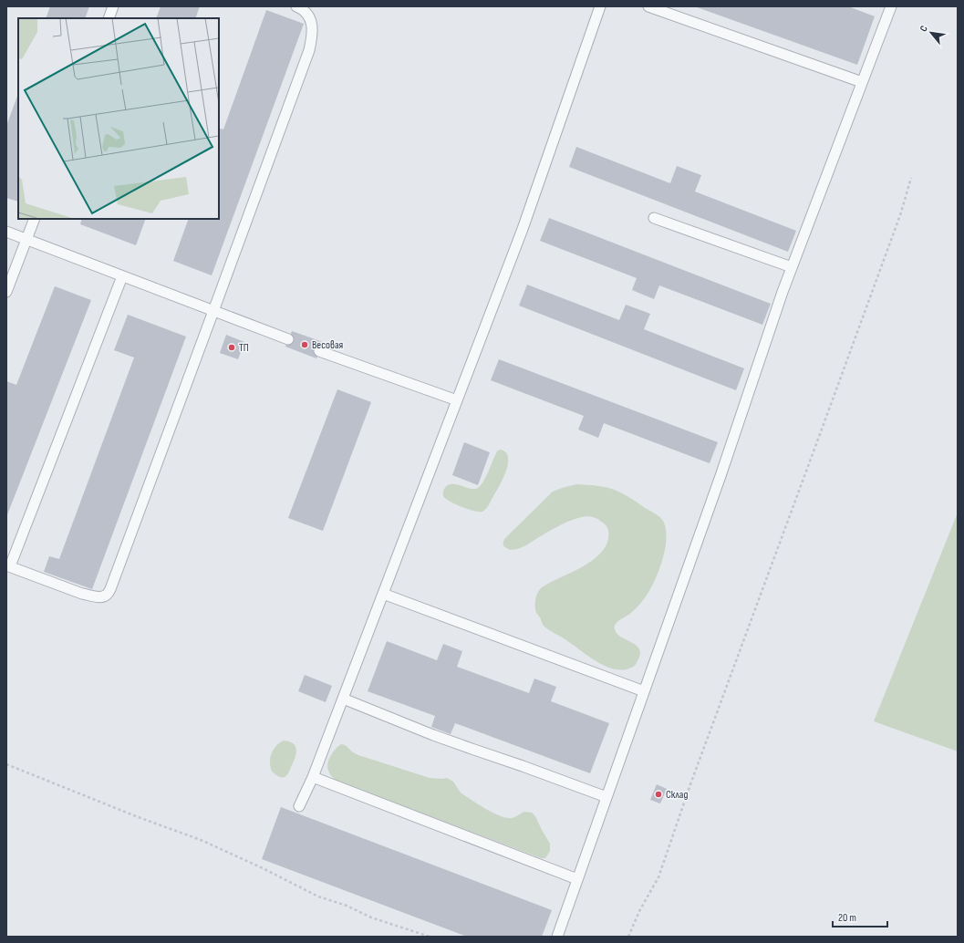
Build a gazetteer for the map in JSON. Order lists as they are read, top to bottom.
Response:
{
  "places": ["Весовая", "ТП", "Склад"],
  "scale_bar": "20 m",
  "north": "top left"
}
